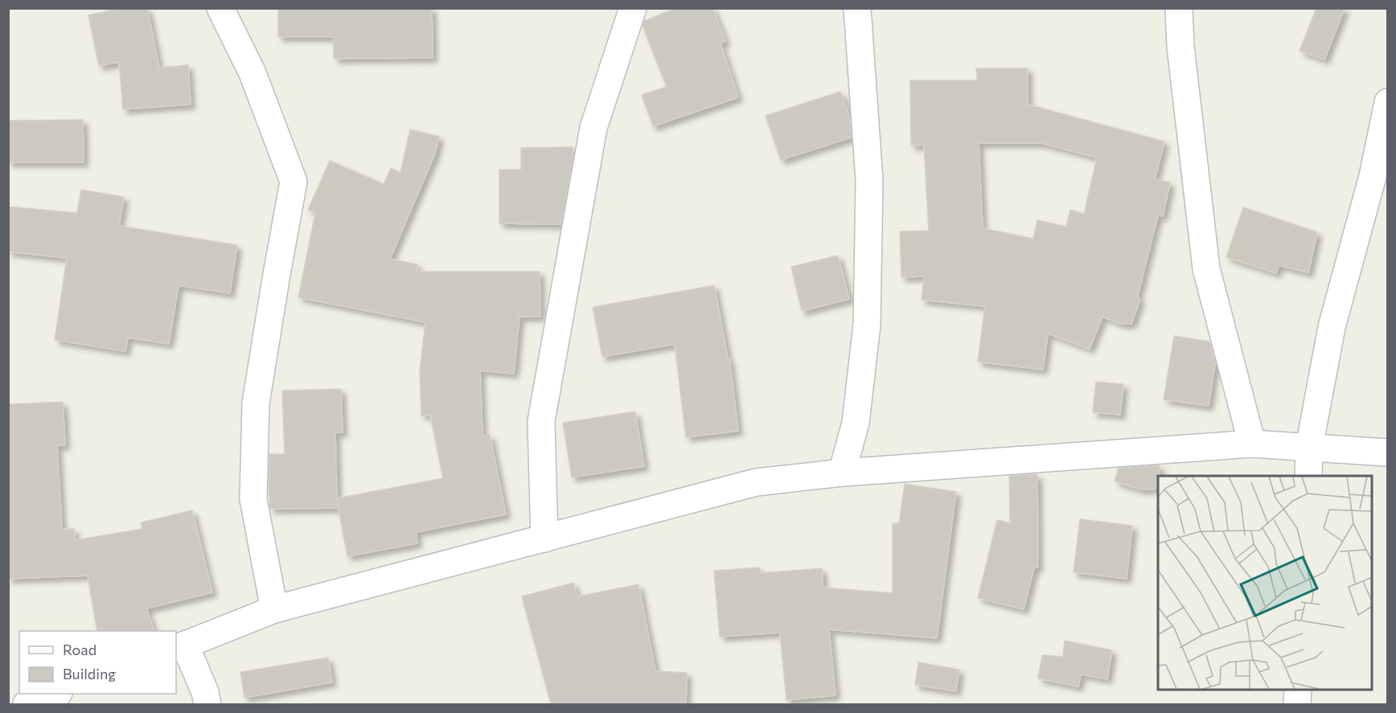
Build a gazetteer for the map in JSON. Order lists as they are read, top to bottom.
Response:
{
  "legend": ["Road", "Building"]
}
